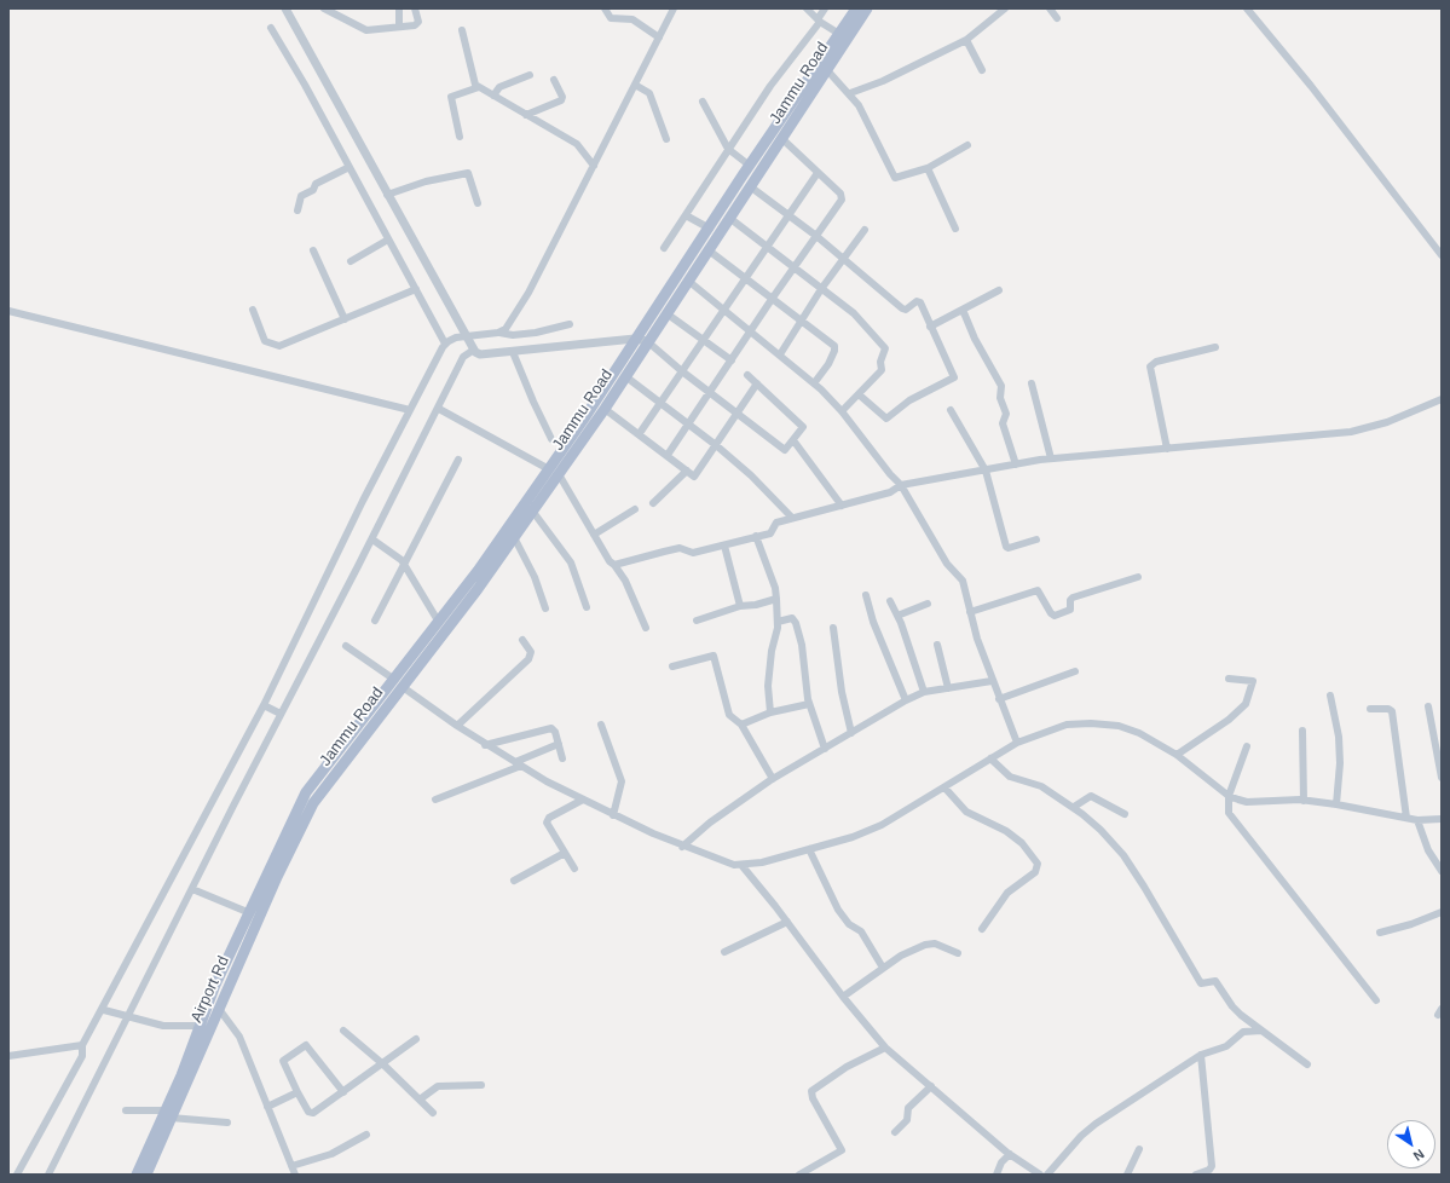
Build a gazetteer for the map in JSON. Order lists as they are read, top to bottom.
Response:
{
  "streets": {
    "main road": ["Jammu Road", "Airport Rd"]
  },
  "crossings": [
    ["Jammu Road", "Airport Rd"]
  ],
  "north": "bottom right"
}
